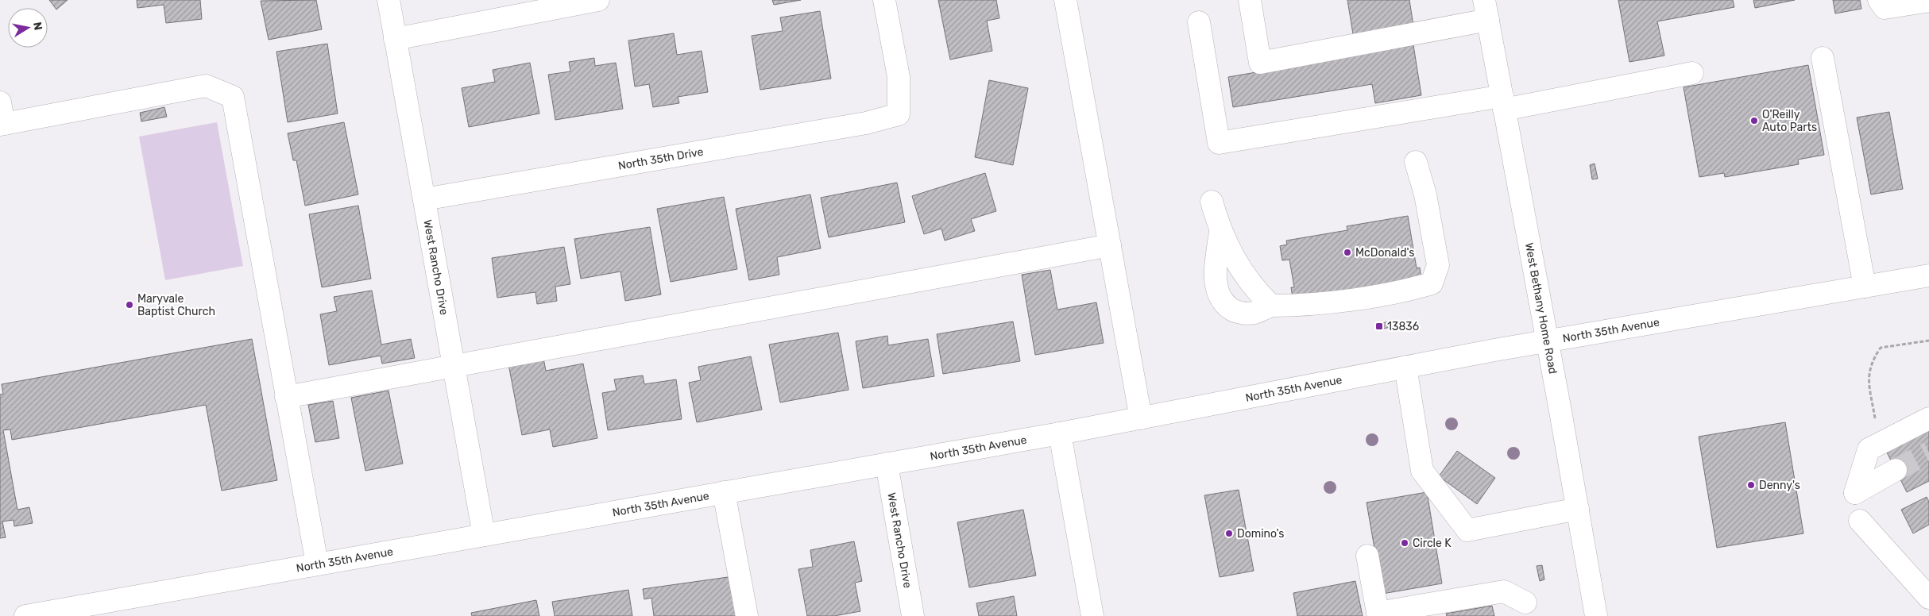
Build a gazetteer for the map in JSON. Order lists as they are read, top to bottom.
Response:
{
  "streets": {
    "main road": [
      "North 35th Drive",
      "West Rancho Drive",
      "West Bethany Home Road",
      "North 35th Avenue"
    ]
  },
  "crossings": [
    ["North 35th Drive", "West Rancho Drive"],
    ["West Rancho Drive", "North 35th Avenue"],
    ["West Bethany Home Road", "North 35th Avenue"]
  ],
  "places": {
    "other": [
      "O'Reilly Auto Parts",
      "McDonald's",
      "Maryvale Baptist Church",
      "Denny's",
      "Domino's",
      "Circle K"
    ],
    "transit": ["13836"]
  },
  "north": "right"
}
